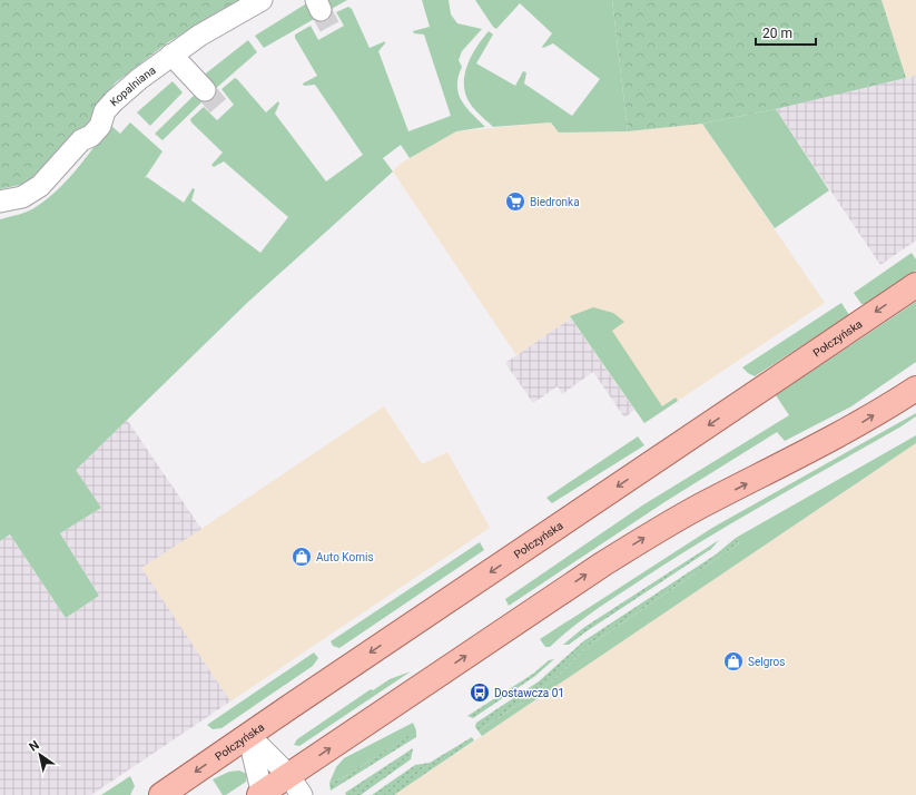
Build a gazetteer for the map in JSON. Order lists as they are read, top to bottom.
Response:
{
  "streets": {
    "main road": ["Połczyńska"],
    "street": ["Kopalniana"]
  },
  "places": {
    "supermarket": ["Biedronka"],
    "shop": ["Auto Komis", "Selgros"],
    "bus stop": ["Dostawcza 01"]
  },
  "scale_bar": "20 m",
  "north": "top left"
}
